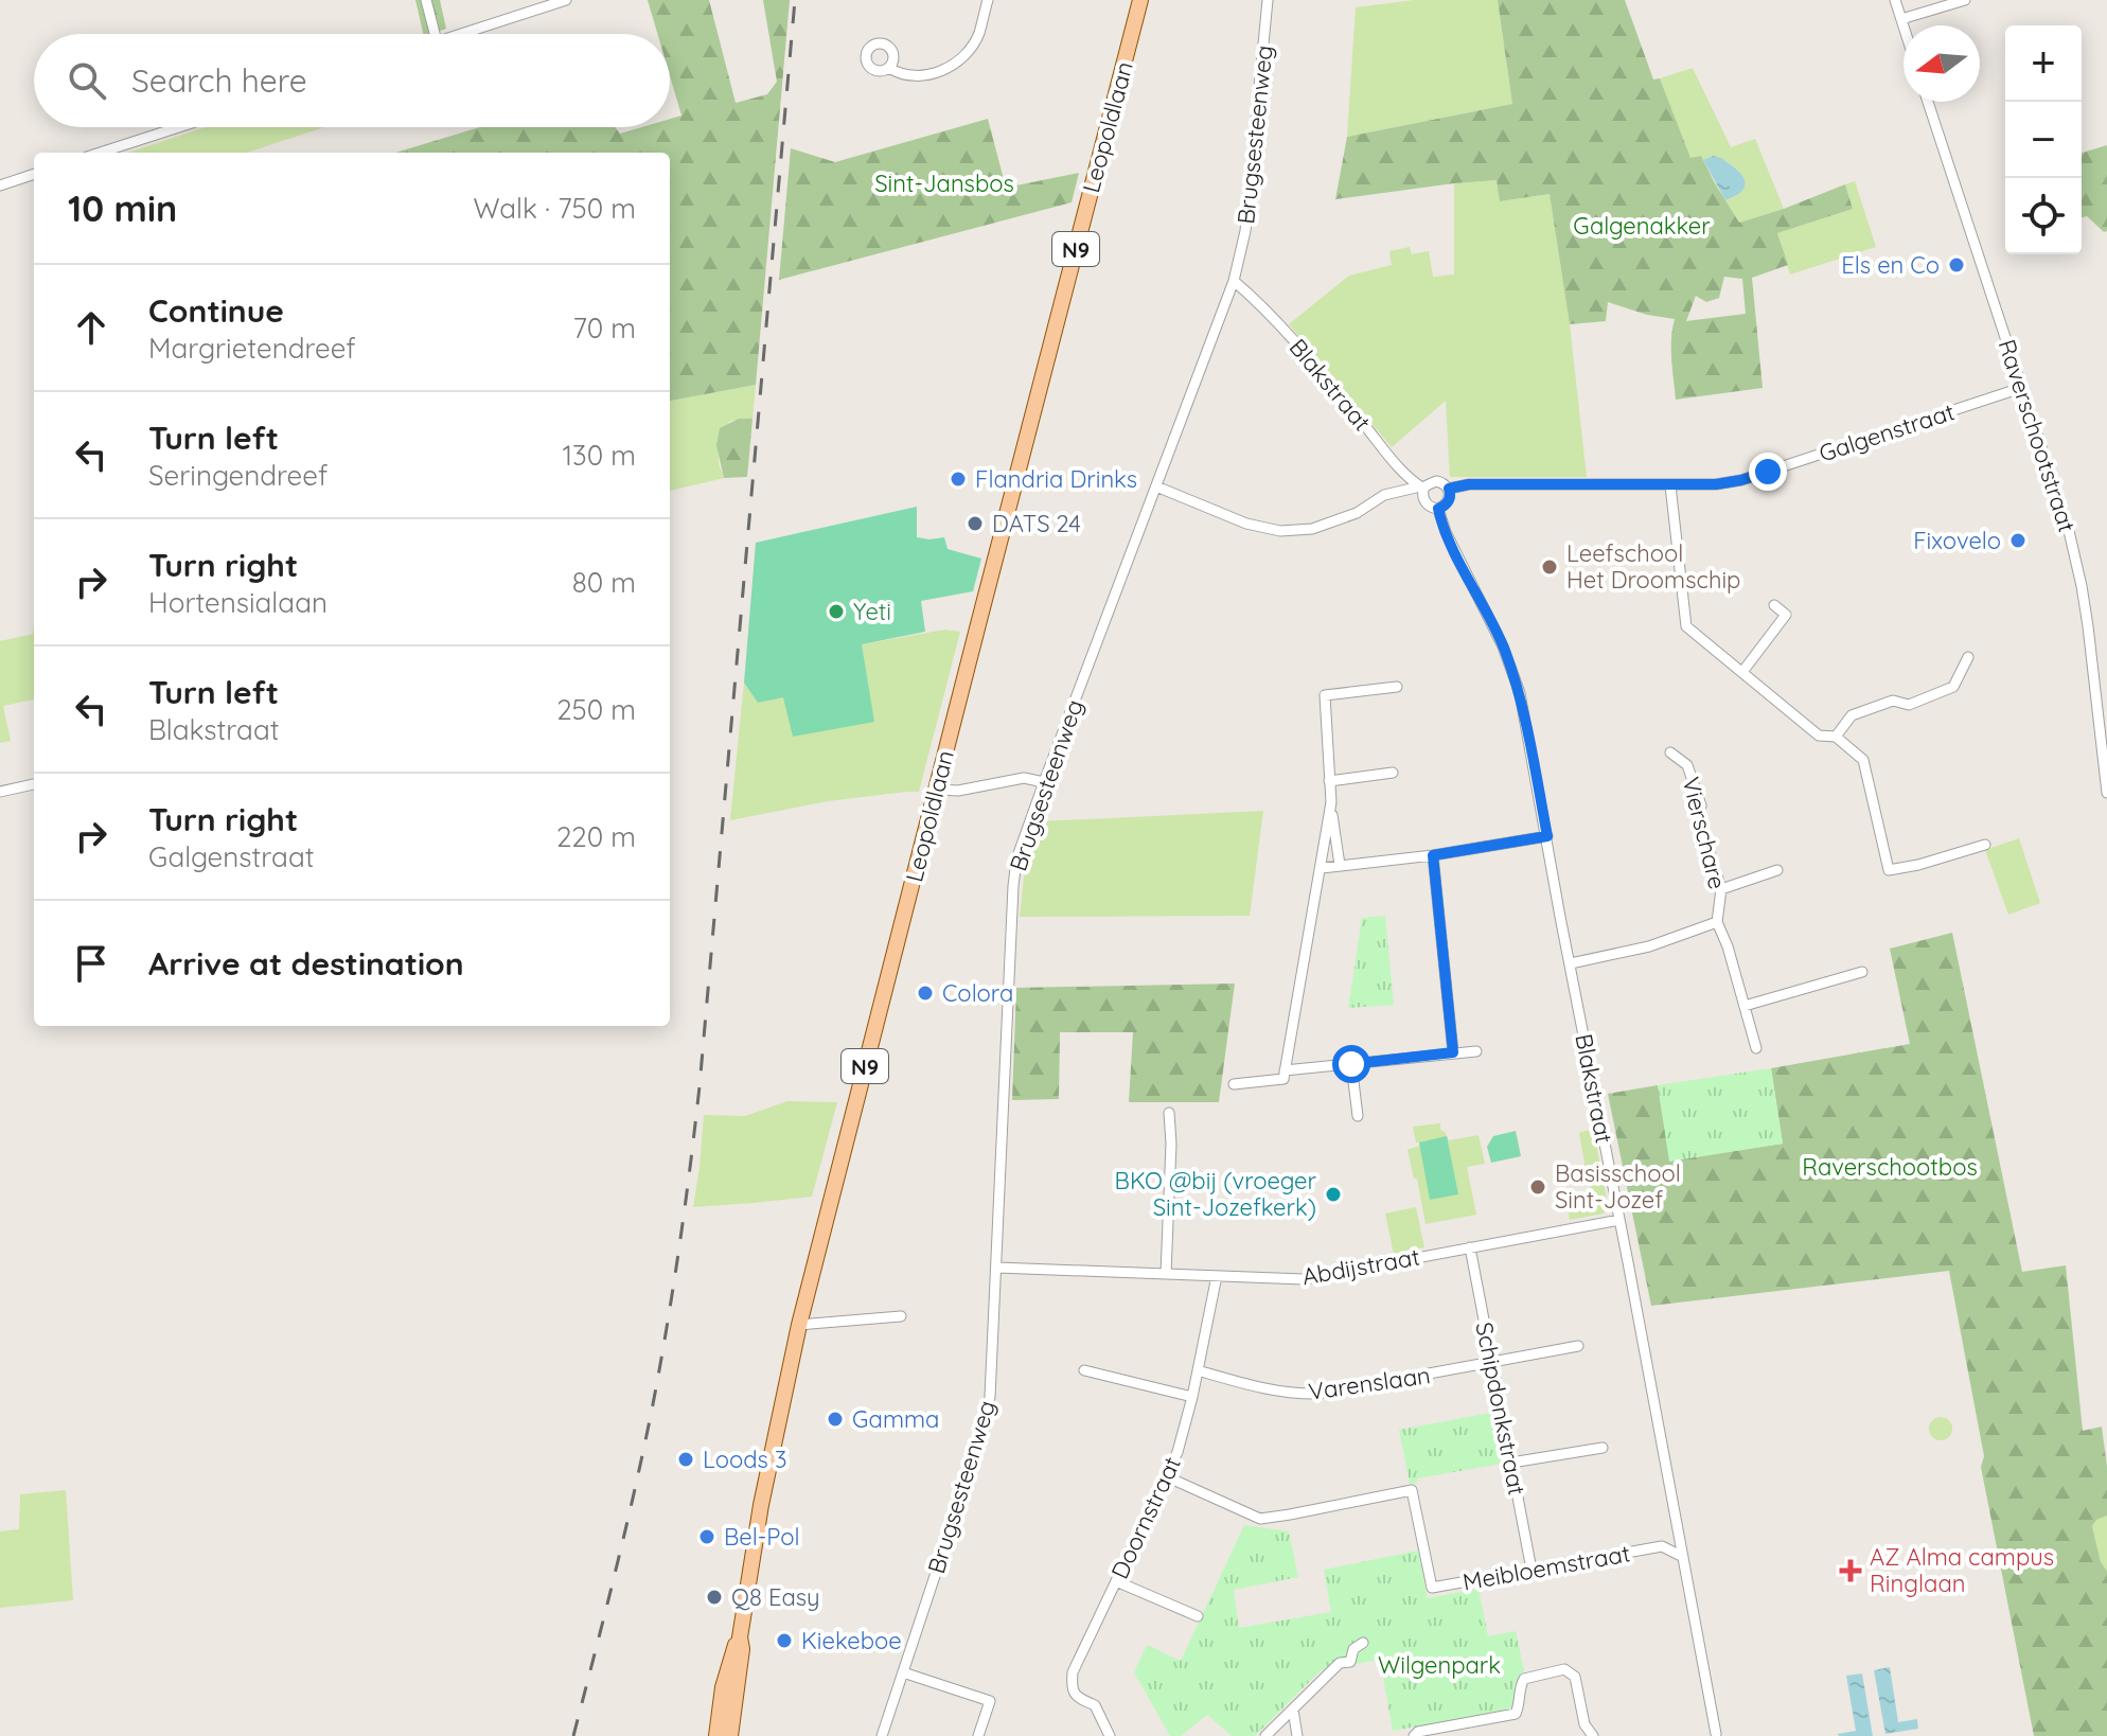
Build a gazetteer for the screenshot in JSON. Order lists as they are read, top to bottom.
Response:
{
  "streets": {
    "main road": ["Leopoldlaan", "N9"],
    "street": [
      "Brugsesteenweg",
      "Blakstraat",
      "Galgenstraat",
      "Raverschootstraat",
      "Vierschare",
      "Abdijstraat",
      "Varenslaan",
      "Schipdonkstraat",
      "Doornstraat",
      "Meibloemstraat"
    ]
  },
  "crossings": [
    ["Brugsesteenweg", "Blakstraat"],
    ["Brugsesteenweg", "Abdijstraat"],
    ["Blakstraat", "Galgenstraat"],
    ["Blakstraat", "Abdijstraat"],
    ["Blakstraat", "Meibloemstraat"],
    ["Galgenstraat", "Raverschootstraat"],
    ["Abdijstraat", "Schipdonkstraat"],
    ["Abdijstraat", "Doornstraat"],
    ["Varenslaan", "Schipdonkstraat"],
    ["Varenslaan", "Doornstraat"],
    ["Schipdonkstraat", "Meibloemstraat"],
    ["Doornstraat", "Meibloemstraat"]
  ],
  "parks": [
    "Sint-Jansbos",
    "Galgenakker",
    "Raverschootbos",
    "Wilgenpark"
  ],
  "places": {
    "other": [
      "Els en Co",
      "Flandria Drinks",
      "DATS 24",
      "Fixovelo",
      "Leefschool Het Droomschip",
      "Yeti",
      "Colora",
      "Basisschool Sint-Jozef",
      "BKO @bij (vroeger Sint-Jozefkerk)",
      "Gamma",
      "Loods 3",
      "Bel-Pol",
      "Q8 Easy",
      "Kiekeboe"
    ],
    "health": ["AZ Alma campus Ringlaan"]
  },
  "north": "left",
  "page": {
    "map_buttons": ["+", "−"],
    "search": "Search here",
    "heading": ["10 min", "Walk · 750 m"],
    "list": [
      ["Continue", "Margrietendreef", "70 m"],
      ["Turn left", "Seringendreef", "130 m"],
      ["Turn right", "Hortensialaan", "80 m"],
      ["Turn left", "Blakstraat", "250 m"],
      ["Turn right", "Galgenstraat", "220 m"],
      "Arrive at destination"
    ]
  }
}
